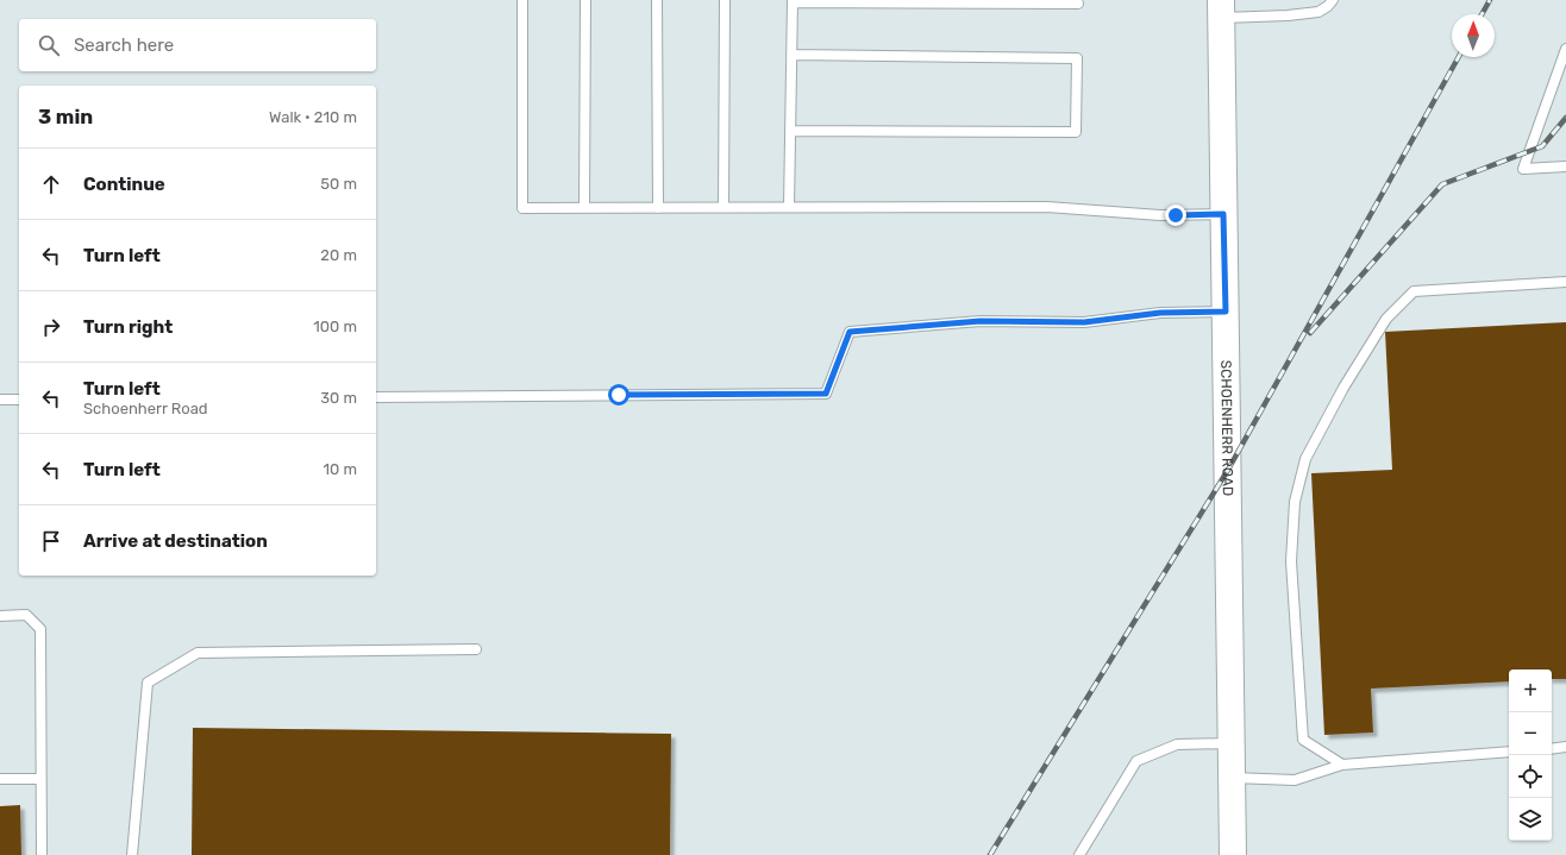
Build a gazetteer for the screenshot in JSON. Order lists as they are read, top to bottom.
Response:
{
  "streets": {
    "main road": ["SCHOENHERR ROAD"]
  },
  "north": "top",
  "page": {
    "search": "Search here",
    "heading": ["3 min", "Walk · 210 m"],
    "list": [
      ["Continue", "50 m"],
      ["Turn left", "20 m"],
      ["Turn right", "100 m"],
      ["Turn left", "Schoenherr Road", "30 m"],
      ["Turn left", "10 m"],
      "Arrive at destination"
    ],
    "map_buttons": ["+", "−"]
  }
}
